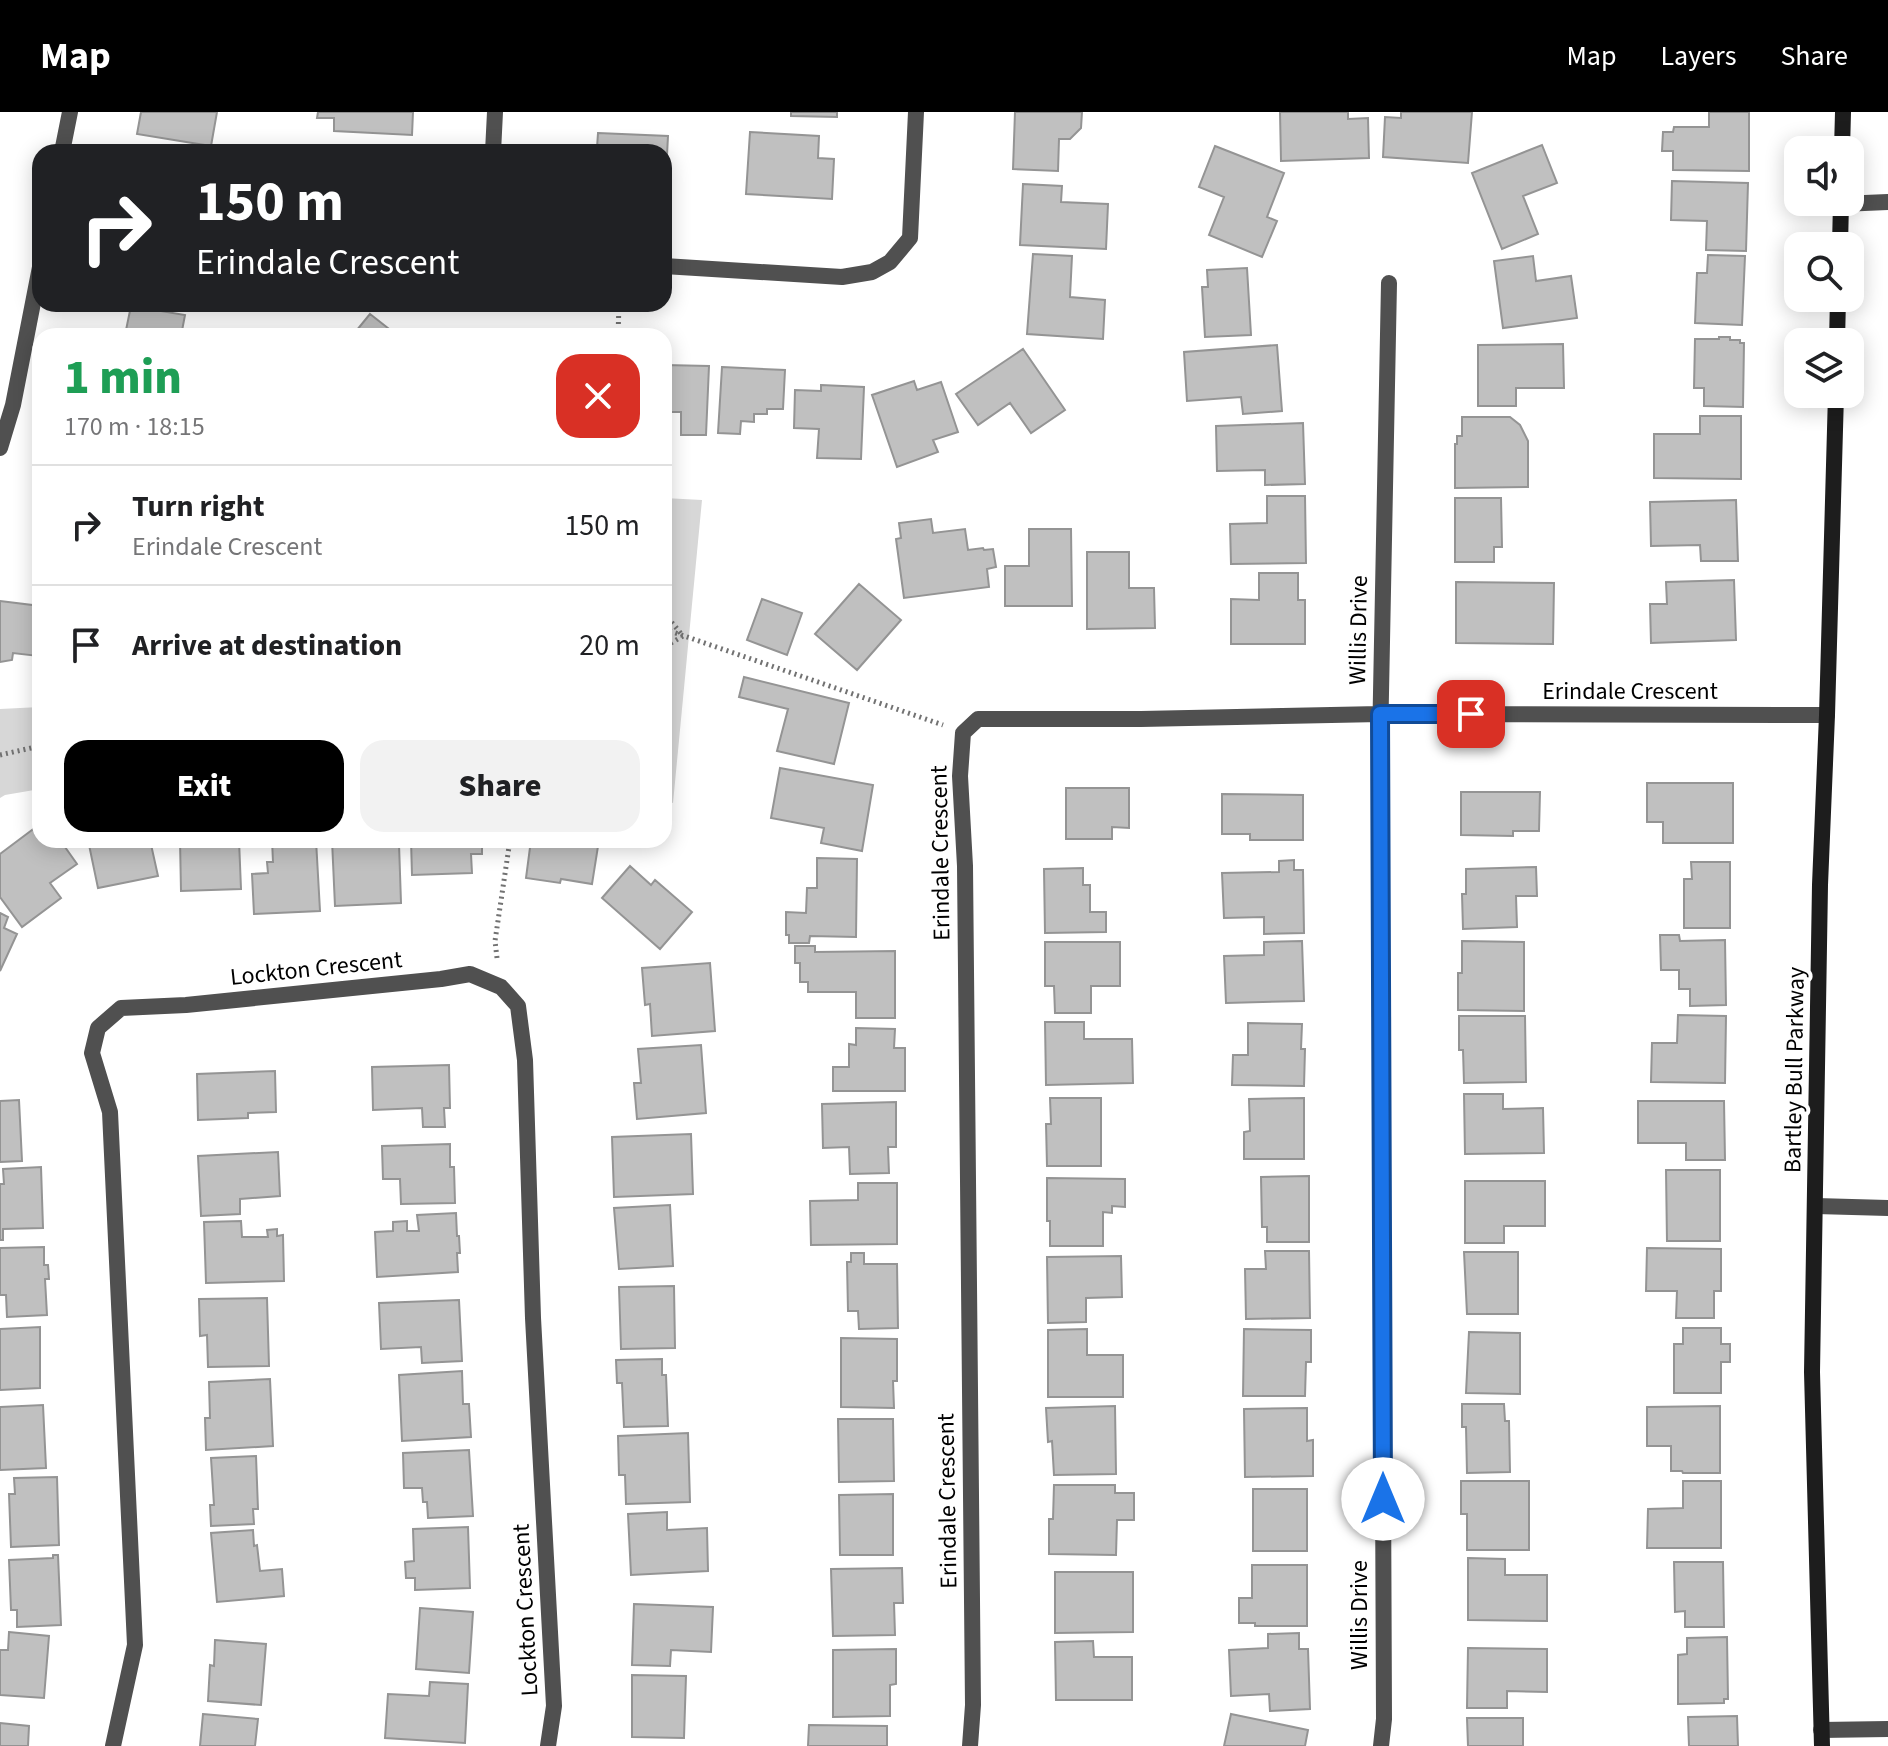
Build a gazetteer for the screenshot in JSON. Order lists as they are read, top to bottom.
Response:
{
  "streets": {
    "street": [
      "Willis Drive",
      "Erindale Crescent",
      "Lockton Crescent",
      "Bartley Bull Parkway"
    ]
  },
  "crossings": [
    ["Willis Drive", "Erindale Crescent"],
    ["Erindale Crescent", "Bartley Bull Parkway"]
  ],
  "page": {
    "header": "Map",
    "nav": ["Map", "Layers", "Share"],
    "turn": ["150 m", "Erindale Crescent"],
    "heading": ["1 min", "170 m · 18:15"],
    "list": [
      {
        "name": "Turn right",
        "note": "Erindale Crescent",
        "value": "150 m"
      },
      {
        "name": "Arrive at destination",
        "value": "20 m"
      }
    ],
    "buttons": ["Exit", "Share"]
  }
}
